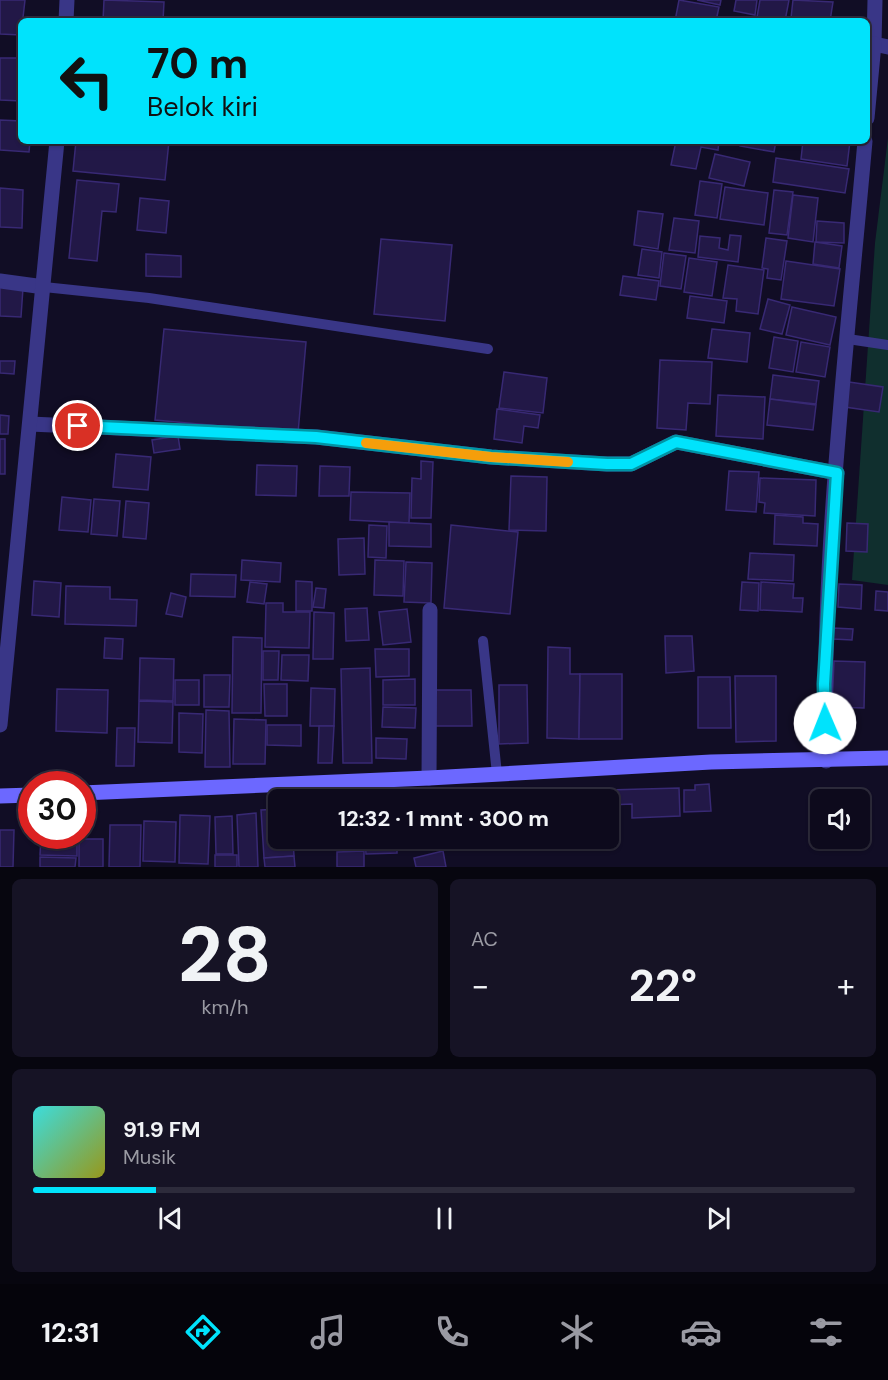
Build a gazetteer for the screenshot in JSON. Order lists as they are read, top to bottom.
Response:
{
  "page": {
    "turn": ["70 m", "Belok kiri"],
    "limit": "30",
    "trip": "12:32 · 1 mnt · 300 m",
    "tile": [
      ["28", "km/h"],
      "AC"
    ],
    "heat": ["−", "22°", "+"],
    "song": ["91.9 FM", "Musik"],
    "tabs": "12:31"
  }
}
